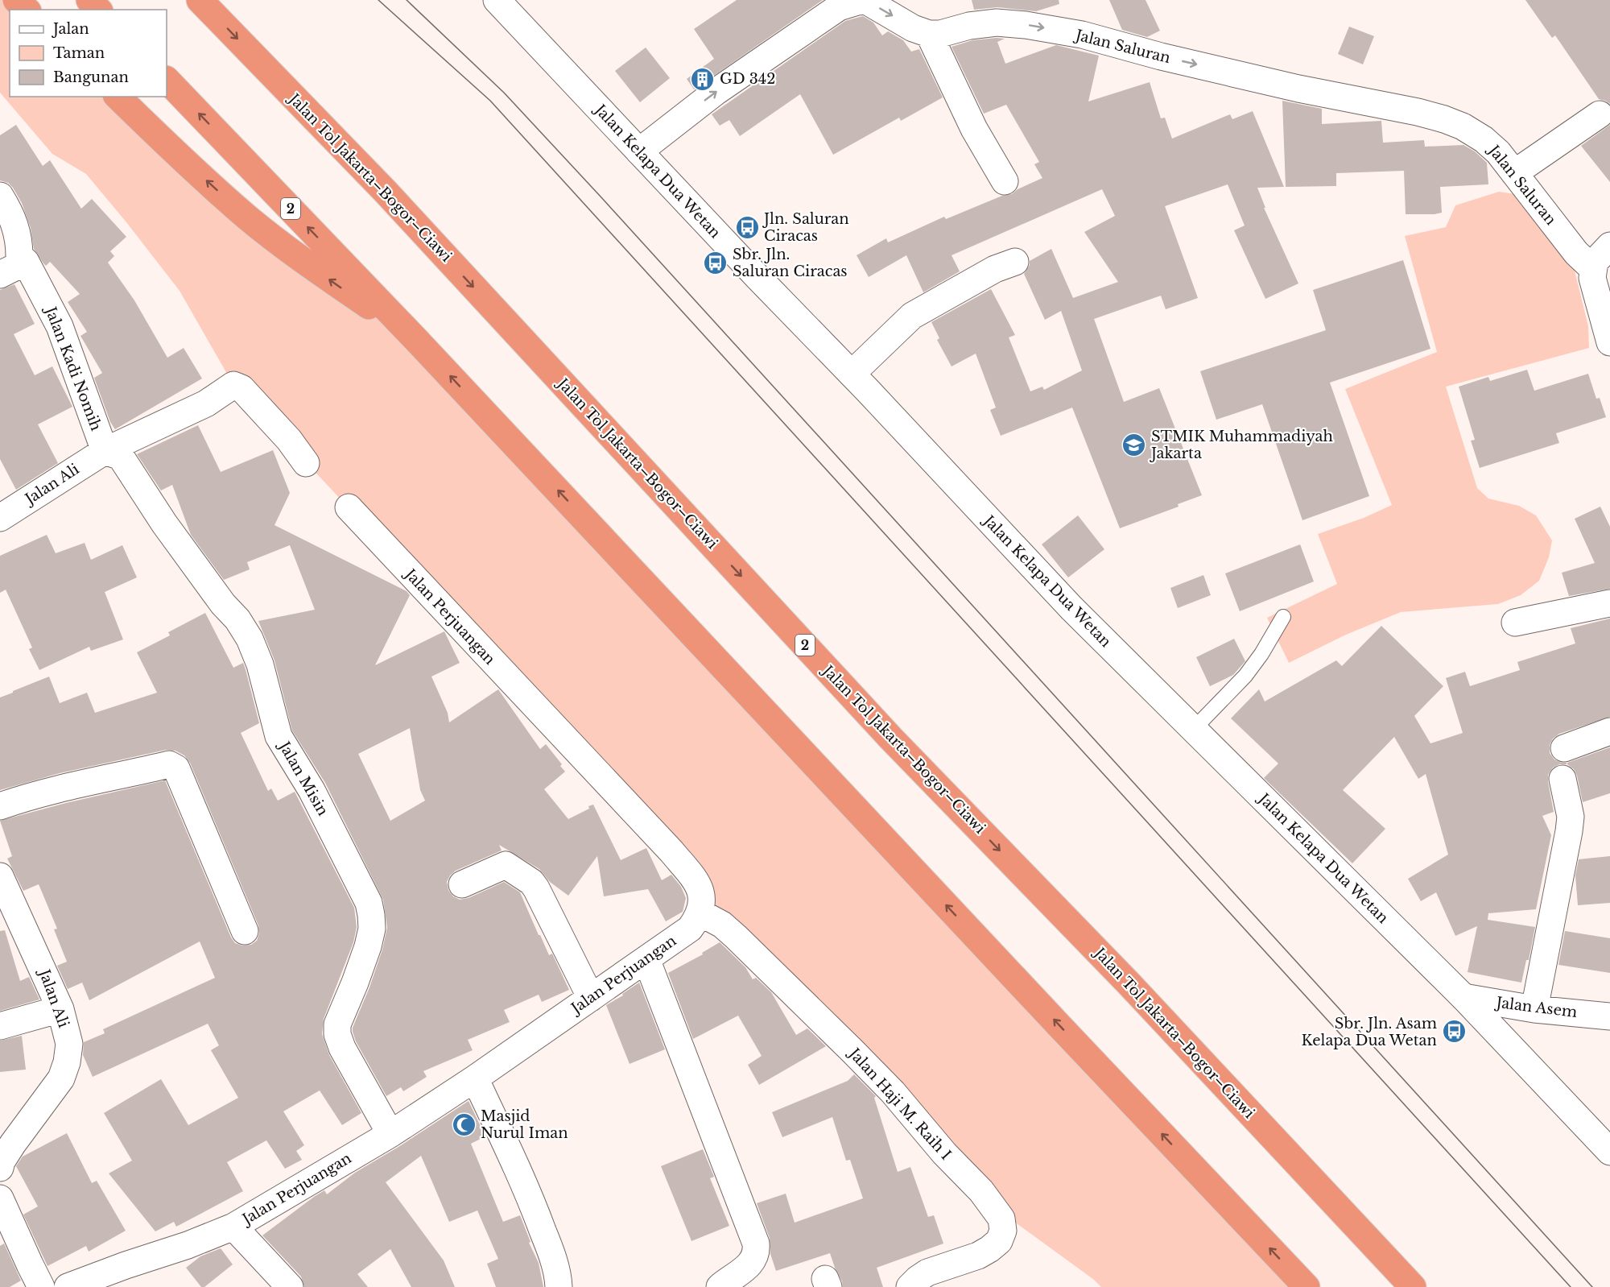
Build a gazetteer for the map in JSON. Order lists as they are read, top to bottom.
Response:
{
  "streets": {
    "highway": ["Jalan Tol Jakarta–Bogor–Ciawi", "2"],
    "street": [
      "Jalan Saluran",
      "Jalan Kelapa Dua Wetan",
      "Jalan Kadi Nomih",
      "Jalan Ali",
      "Jalan Perjuangan",
      "Jalan Misin",
      "Jalan Asem",
      "Jalan Haji M. Raih I"
    ]
  },
  "crossings": [
    ["Jalan Kelapa Dua Wetan", "Jalan Asem"],
    ["Jalan Kadi Nomih", "Jalan Ali"],
    ["Jalan Kadi Nomih", "Jalan Misin"],
    ["Jalan Ali", "Jalan Misin"],
    ["Jalan Perjuangan", "Jalan Misin"],
    ["Jalan Perjuangan", "Jalan Haji M. Raih I"]
  ],
  "one_way": ["Jalan Saluran"],
  "places": {
    "building": ["GD 342"],
    "bus stop": ["Jln. Saluran Ciracas", "Sbr. Jln. Saluran Ciracas", "Sbr. Jln. Asam Kelapa Dua Wetan"],
    "school or university": ["STMIK Muhammadiyah Jakarta"],
    "mosque": ["Masjid Nurul Iman"]
  },
  "legend": ["Jalan", "Taman", "Bangunan"]
}
